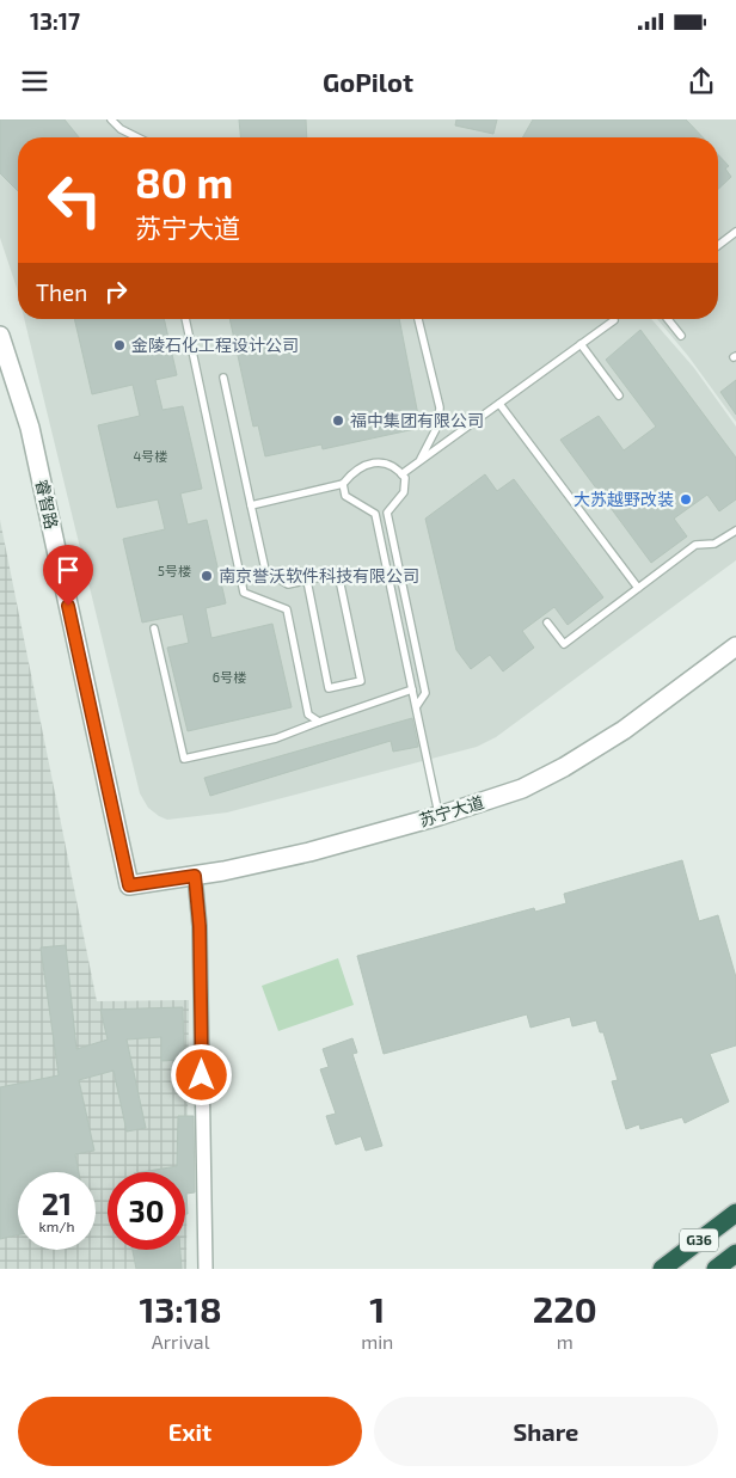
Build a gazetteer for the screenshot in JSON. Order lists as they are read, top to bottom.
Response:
{
  "streets": {
    "highway": ["G36"],
    "street": ["睿智路", "苏宁大道"]
  },
  "crossings": [
    ["睿智路", "苏宁大道"]
  ],
  "places": [
    "金陵石化工程设计公司",
    "福中集团有限公司",
    "大苏越野改装",
    "南京誉沃软件科技有限公司"
  ],
  "house_numbers": ["4号楼", "5号楼", "6号楼"],
  "page": {
    "status": "13:17",
    "header": "GoPilot",
    "turn": ["80 m", "苏宁大道"],
    "then": "Then",
    "speed": "21 km/h",
    "limit": "30",
    "eta": [
      "13:18",
      "Arrival",
      "1",
      "min",
      "220",
      "m"
    ],
    "buttons": ["Exit", "Share"]
  }
}
